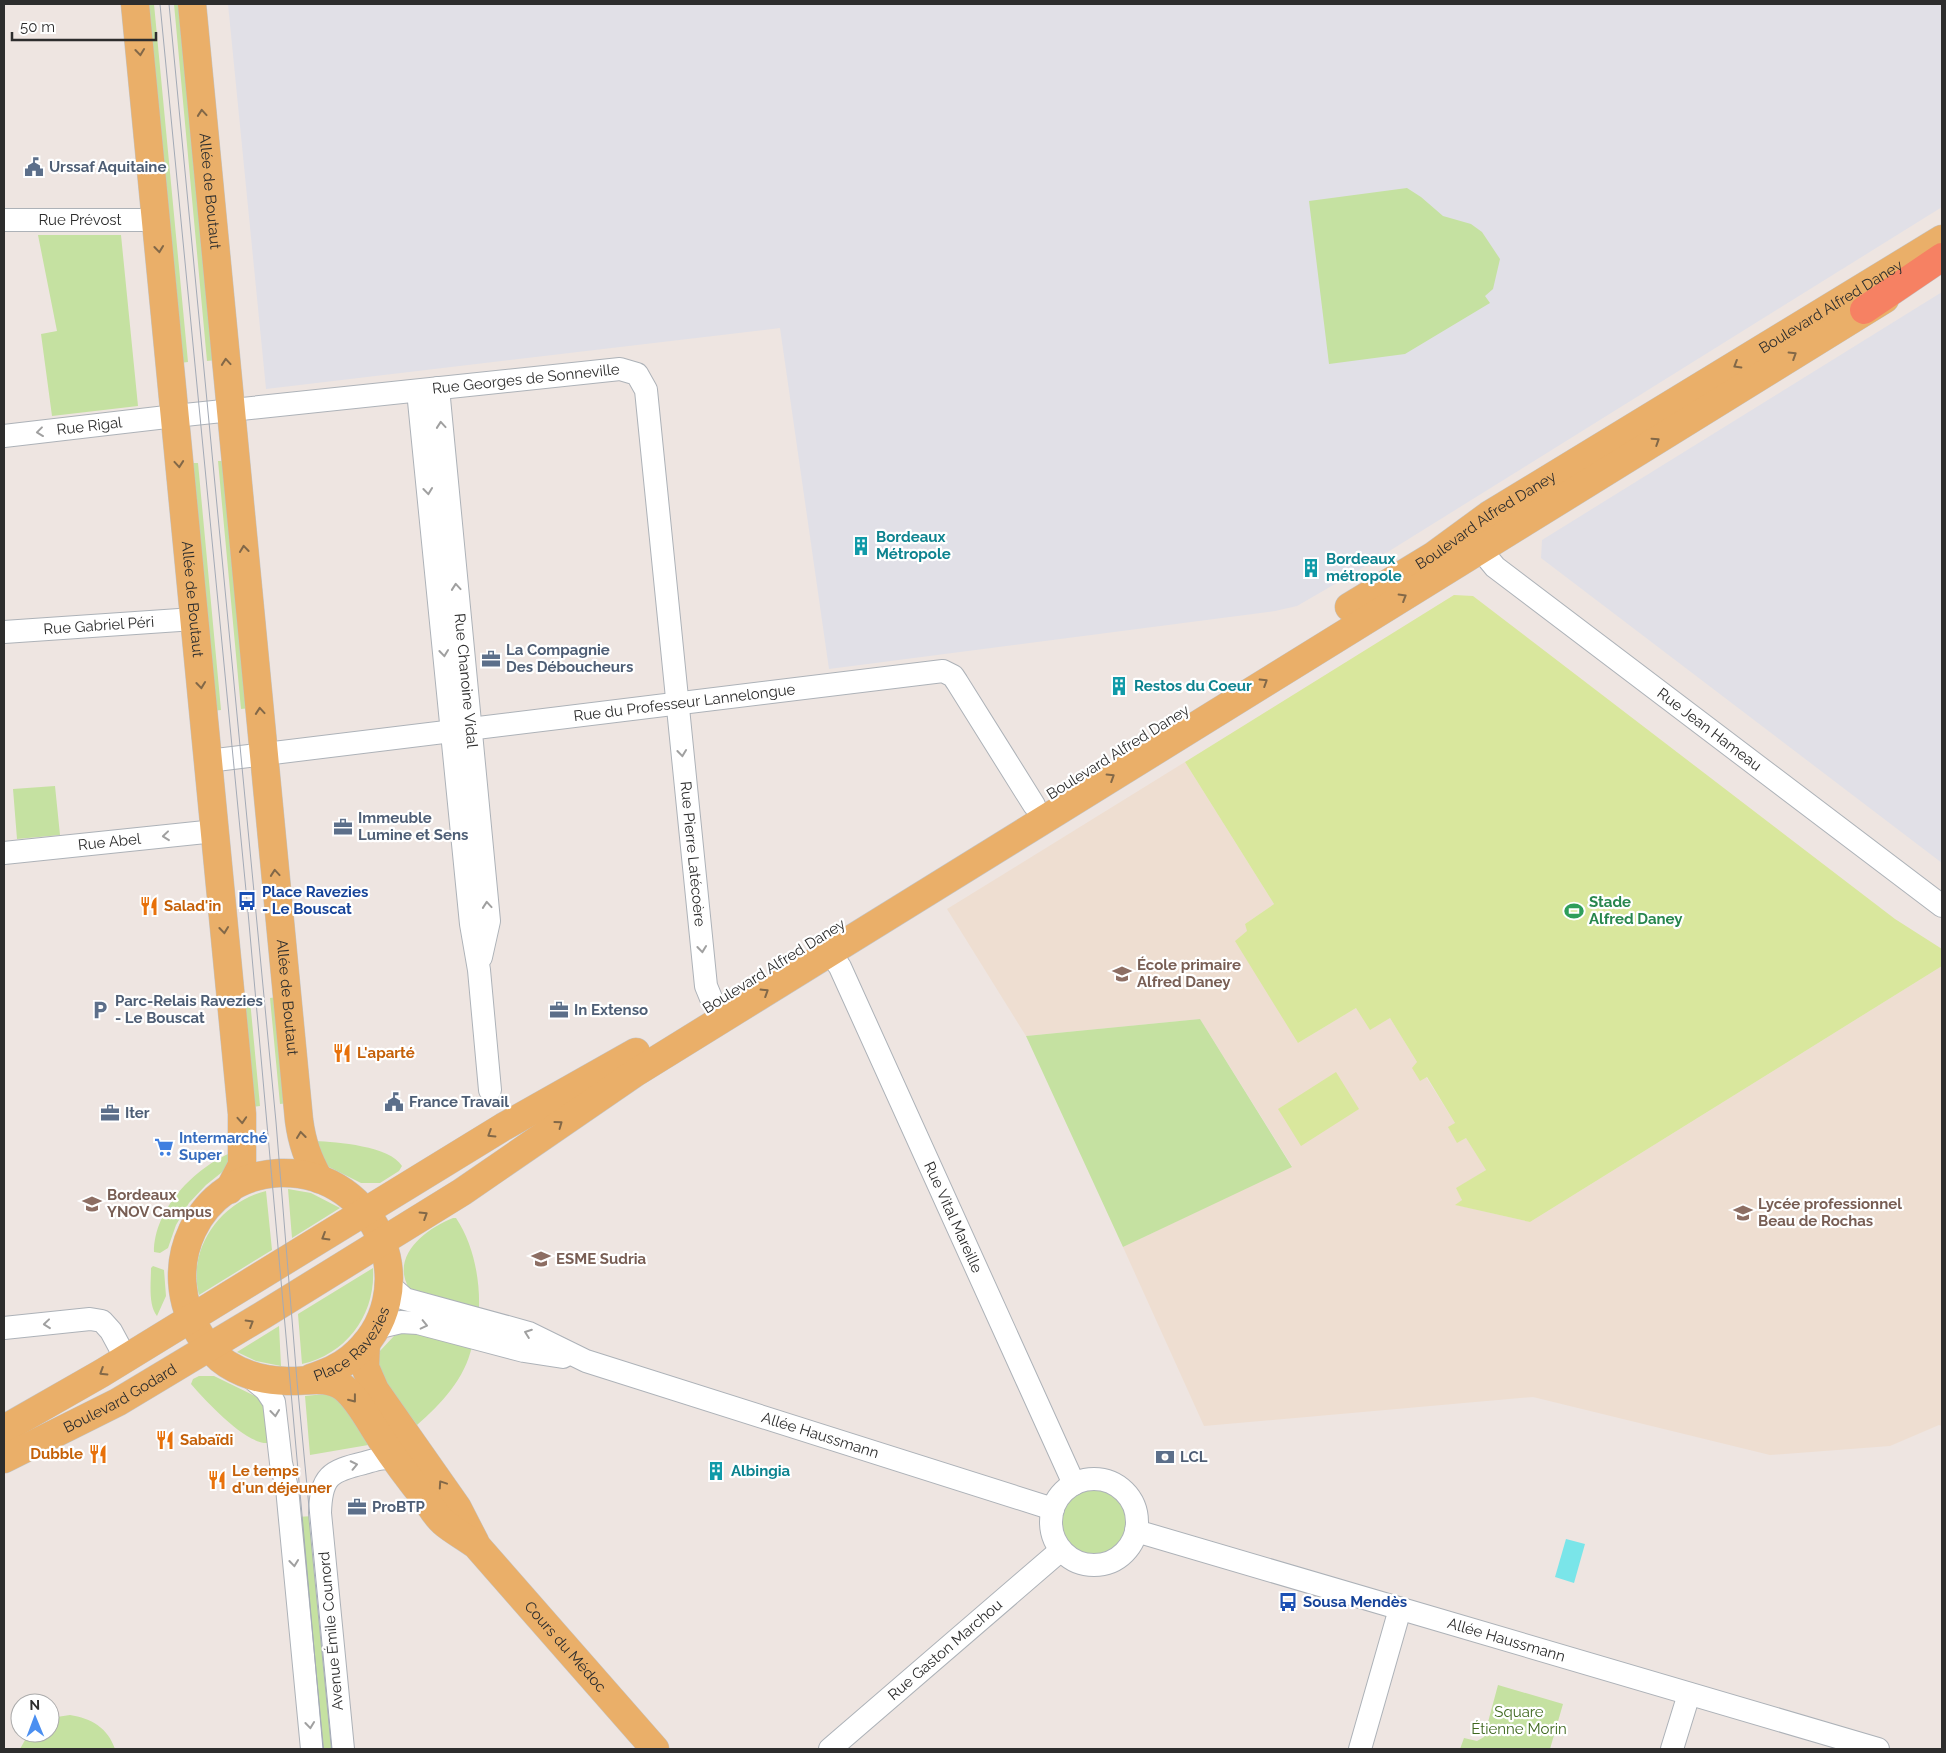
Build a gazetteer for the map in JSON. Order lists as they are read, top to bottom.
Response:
{
  "streets": {
    "main road": [
      "Allée de Boutaut",
      "Boulevard Alfred Daney",
      "Place Ravezies",
      "Boulevard Godard",
      "Cours du Médoc"
    ],
    "street": [
      "Rue Prévost",
      "Rue Georges de Sonneville",
      "Rue Rigal",
      "Rue Gabriel Péri",
      "Rue Chanoine Vidal",
      "Rue du Professeur Lannelongue",
      "Rue Jean Hameau",
      "Rue Abel",
      "Rue Pierre Latécoère",
      "Rue Vital Mareille",
      "Allée Haussmann",
      "Avenue Émile Counord",
      "Rue Gaston Marchou"
    ]
  },
  "crossings": [
    ["Allée de Boutaut", "Rue Prévost"],
    ["Allée de Boutaut", "Rue Georges de Sonneville"],
    ["Allée de Boutaut", "Rue Rigal"],
    ["Allée de Boutaut", "Rue Gabriel Péri"],
    ["Allée de Boutaut", "Rue du Professeur Lannelongue"],
    ["Allée de Boutaut", "Rue Abel"],
    ["Allée de Boutaut", "Place Ravezies"],
    ["Boulevard Alfred Daney", "Rue du Professeur Lannelongue"],
    ["Boulevard Alfred Daney", "Rue Jean Hameau"],
    ["Boulevard Alfred Daney", "Rue Pierre Latécoère"],
    ["Boulevard Alfred Daney", "Rue Vital Mareille"],
    ["Boulevard Alfred Daney", "Place Ravezies"],
    ["Rue Georges de Sonneville", "Rue Rigal"],
    ["Rue Georges de Sonneville", "Rue Chanoine Vidal"],
    ["Rue Georges de Sonneville", "Rue du Professeur Lannelongue"],
    ["Rue Georges de Sonneville", "Rue Pierre Latécoère"],
    ["Rue Chanoine Vidal", "Rue du Professeur Lannelongue"],
    ["Rue du Professeur Lannelongue", "Rue Pierre Latécoère"],
    ["Rue Vital Mareille", "Allée Haussmann"],
    ["Rue Vital Mareille", "Rue Gaston Marchou"],
    ["Place Ravezies", "Boulevard Godard"],
    ["Place Ravezies", "Allée Haussmann"],
    ["Place Ravezies", "Avenue Émile Counord"],
    ["Place Ravezies", "Cours du Médoc"],
    ["Allée Haussmann", "Cours du Médoc"],
    ["Allée Haussmann", "Rue Gaston Marchou"],
    ["Avenue Émile Counord", "Cours du Médoc"]
  ],
  "one_way": ["Rue Rigal", "Rue Abel", "Rue Pierre Latécoère"],
  "parks": ["Square Étienne Morin"],
  "places": {
    "public building": ["Urssaf Aquitaine", "France Travail"],
    "building": [
      "Bordeaux Métropole",
      "Bordeaux métropole",
      "Restos du Coeur",
      "Albingia"
    ],
    "office": [
      "La Compagnie Des Déboucheurs",
      "Immeuble Lumine et Sens",
      "In Extenso",
      "Iter",
      "ProBTP"
    ],
    "bus stop": ["Place Ravezies - Le Bouscat", "Sousa Mendès"],
    "restaurant": [
      "Salad'in",
      "L'aparté",
      "Sabaïdi",
      "Dubble",
      "Le temps d'un déjeuner"
    ],
    "sports": ["Stade Alfred Daney"],
    "school or university": [
      "École primaire Alfred Daney",
      "Bordeaux YNOV Campus",
      "Lycée professionnel Beau de Rochas",
      "ESME Sudria"
    ],
    "parking": ["Parc-Relais Ravezies - Le Bouscat"],
    "supermarket": ["Intermarché Super"],
    "bank": ["LCL"]
  },
  "scale_bar": "50 m",
  "north": "top"
}
